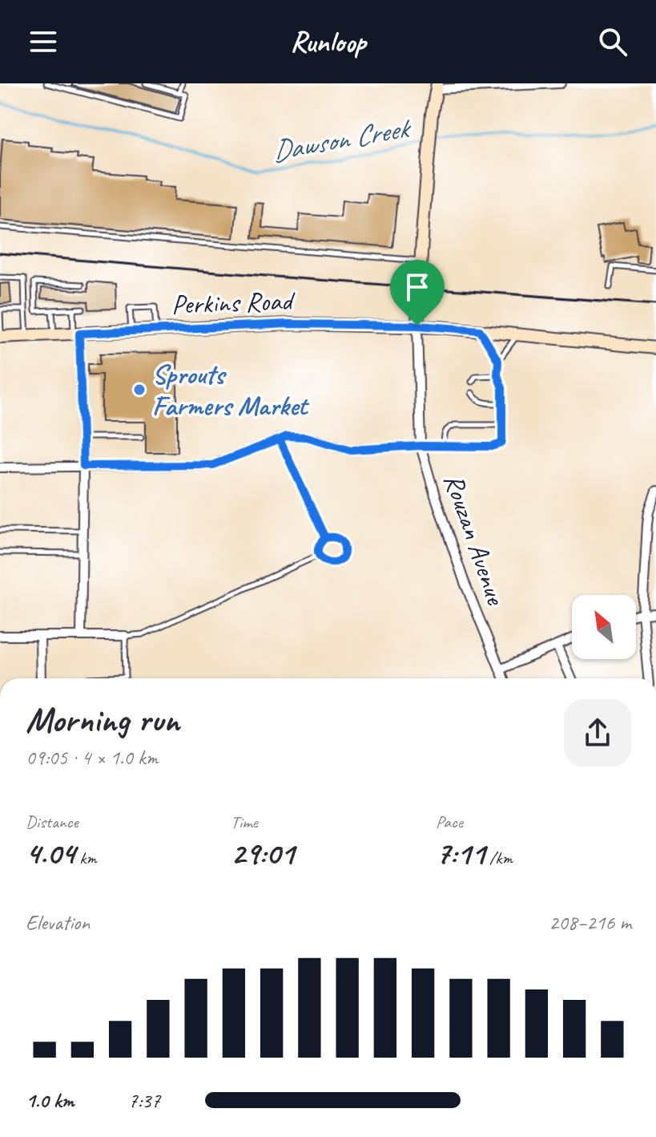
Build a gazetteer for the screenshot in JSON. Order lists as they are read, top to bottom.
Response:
{
  "streets": {
    "main road": ["Perkins Road"],
    "street": ["Rouzan Avenue"]
  },
  "crossings": [
    ["Perkins Road", "Rouzan Avenue"]
  ],
  "water": ["Dawson Creek"],
  "places": ["Sprouts Farmers Market"],
  "north": "top left",
  "page": {
    "header": "Runloop",
    "heading": ["Morning run", "09:05 · 4 × 1.0 km"],
    "stats": [
      ["Distance", "4.04 km"],
      ["Time", "29:01"],
      ["Pace", "7:11 /km"]
    ],
    "chart": ["Elevation", "208–216 m"],
    "list": [
      {
        "name": "1.0 km",
        "note": "7:37"
      }
    ]
  }
}
